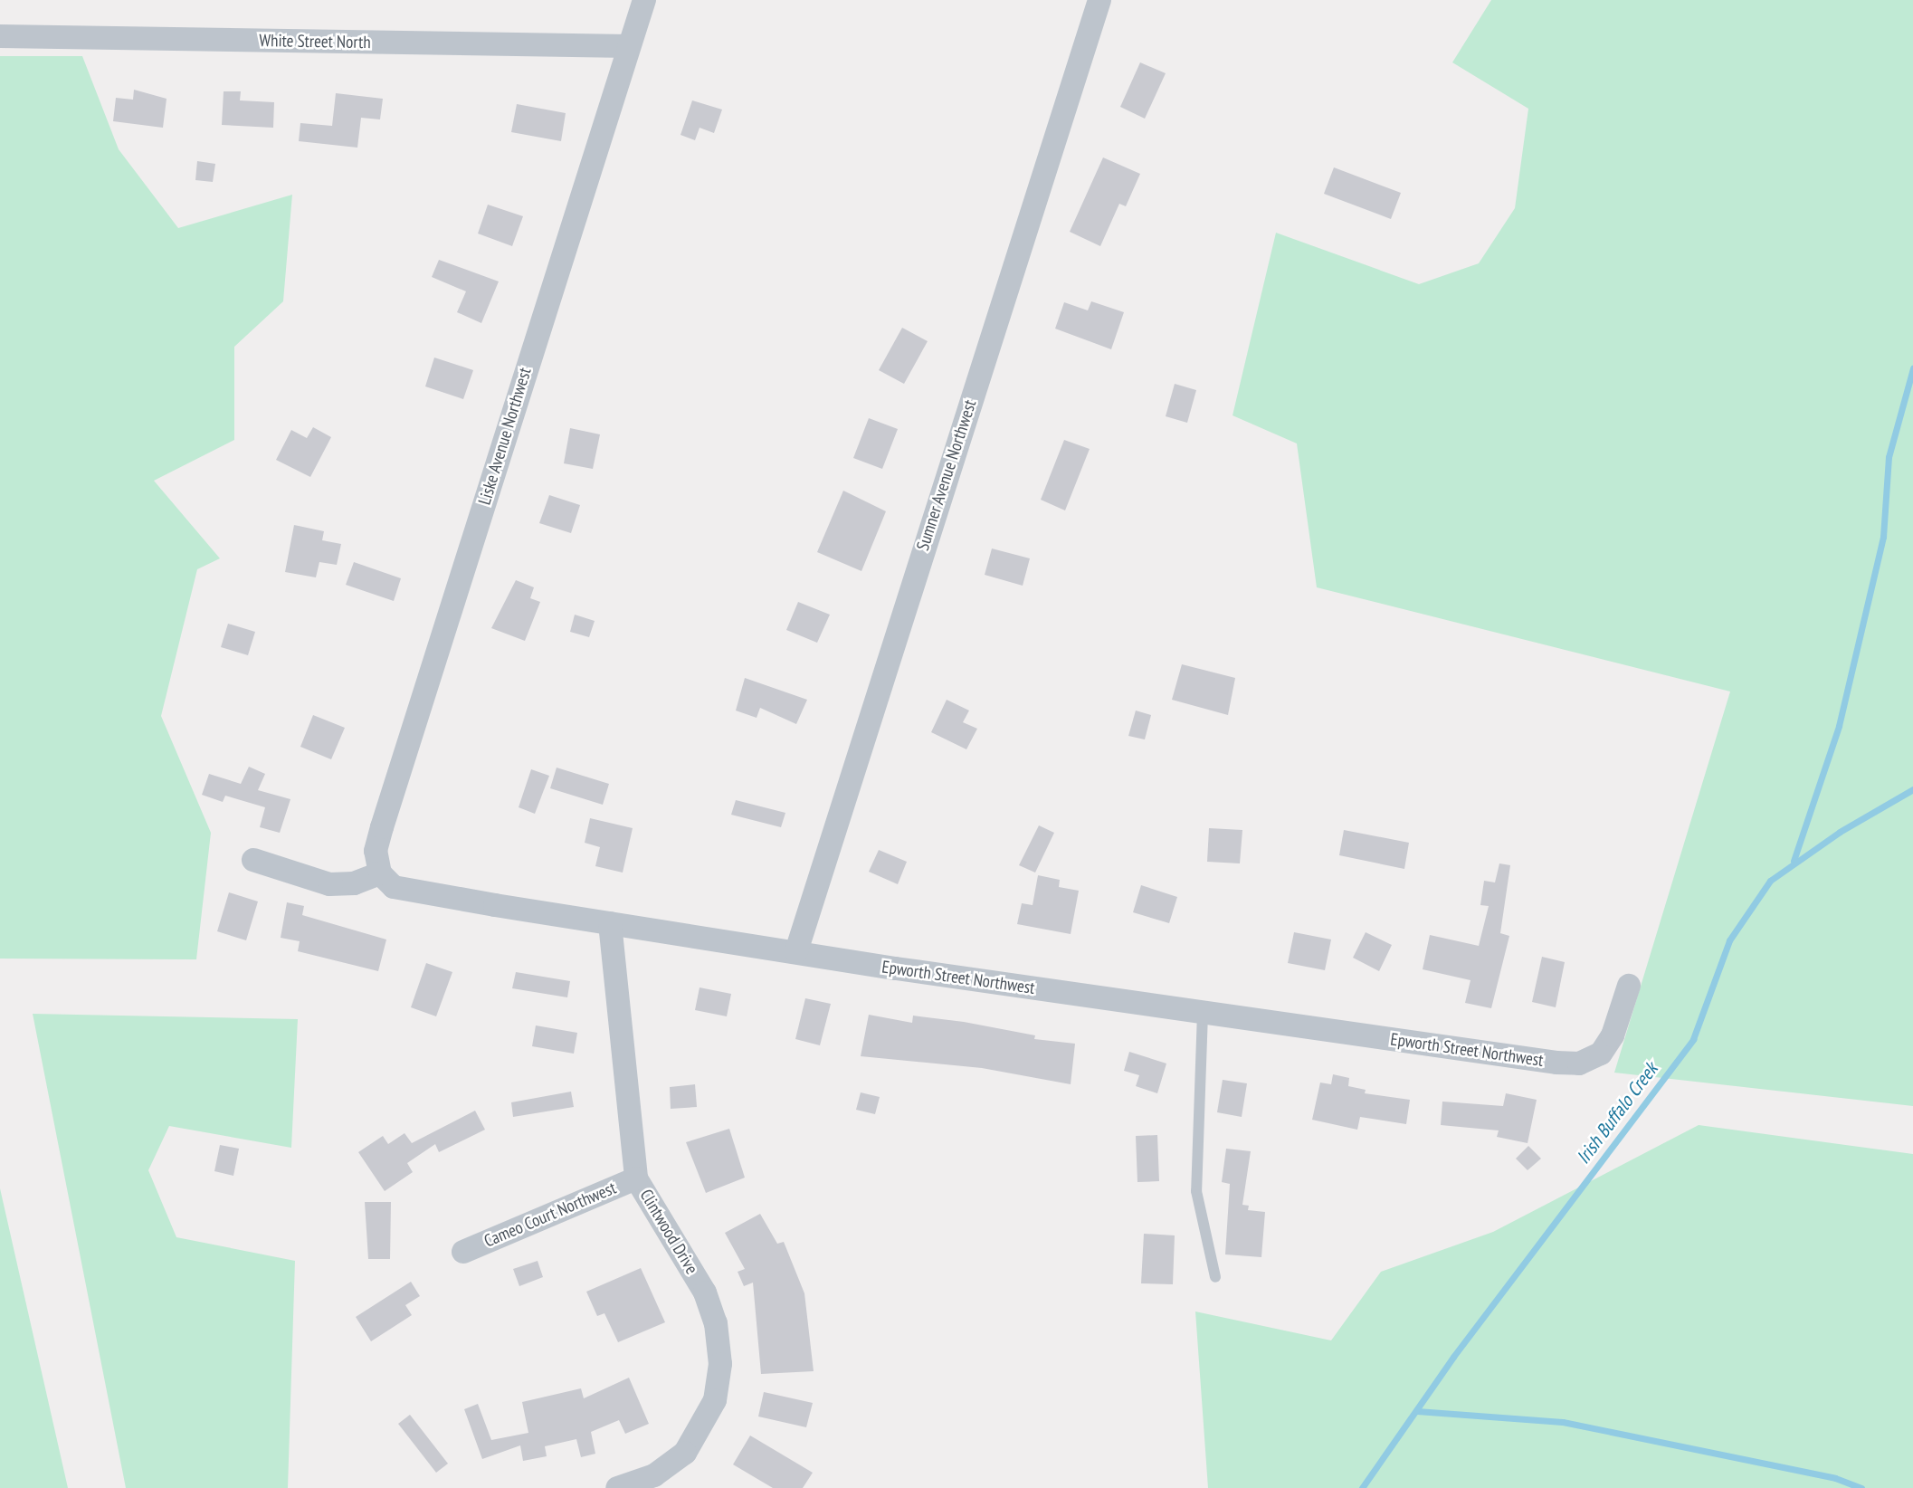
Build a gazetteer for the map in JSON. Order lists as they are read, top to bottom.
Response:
{
  "streets": {
    "street": [
      "White Street North",
      "Liske Avenue Northwest",
      "Sumner Avenue Northwest",
      "Epworth Street Northwest",
      "Cameo Court Northwest",
      "Clintwood Drive"
    ]
  },
  "crossings": [
    ["White Street North", "Liske Avenue Northwest"],
    ["Liske Avenue Northwest", "Epworth Street Northwest"],
    ["Sumner Avenue Northwest", "Epworth Street Northwest"],
    ["Epworth Street Northwest", "Clintwood Drive"],
    ["Cameo Court Northwest", "Clintwood Drive"]
  ],
  "water": ["Irish Buffalo Creek"]
}
